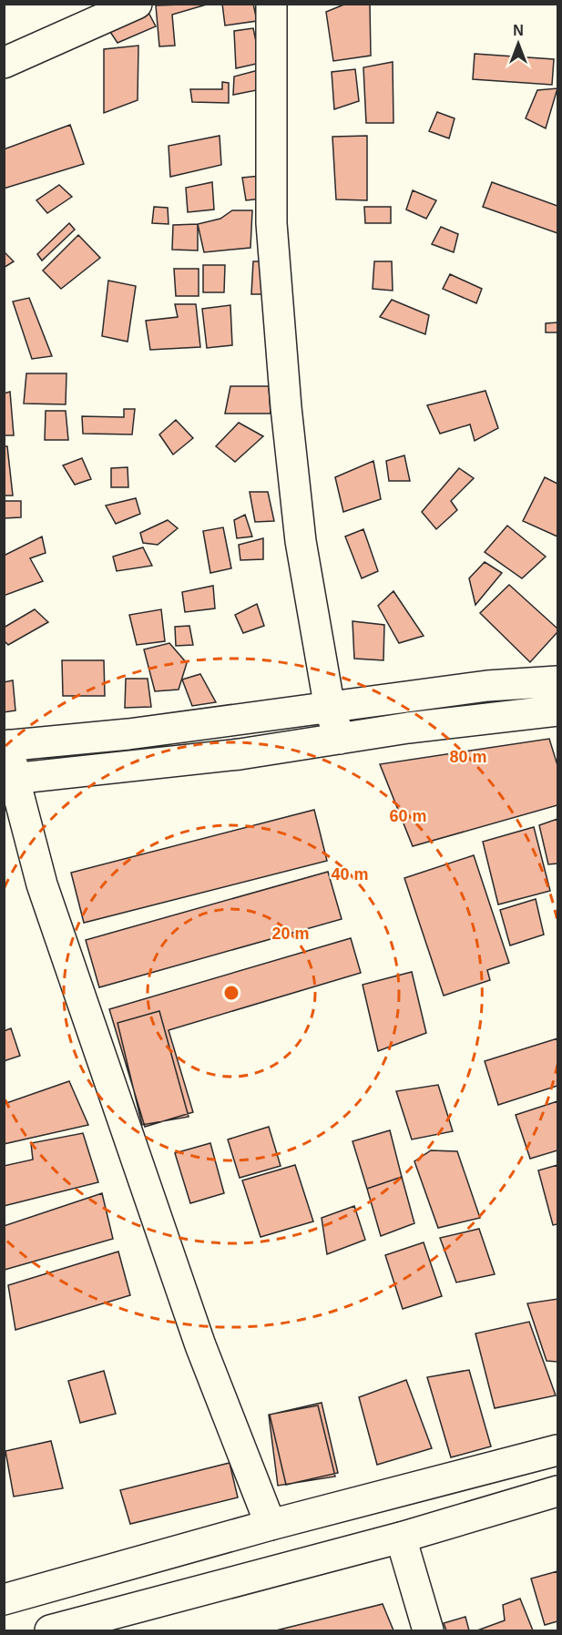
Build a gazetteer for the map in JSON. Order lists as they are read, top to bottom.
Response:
{
  "north": "top",
  "rings": [
    "80 m",
    "60 m",
    "40 m",
    "20 m"
  ]
}
